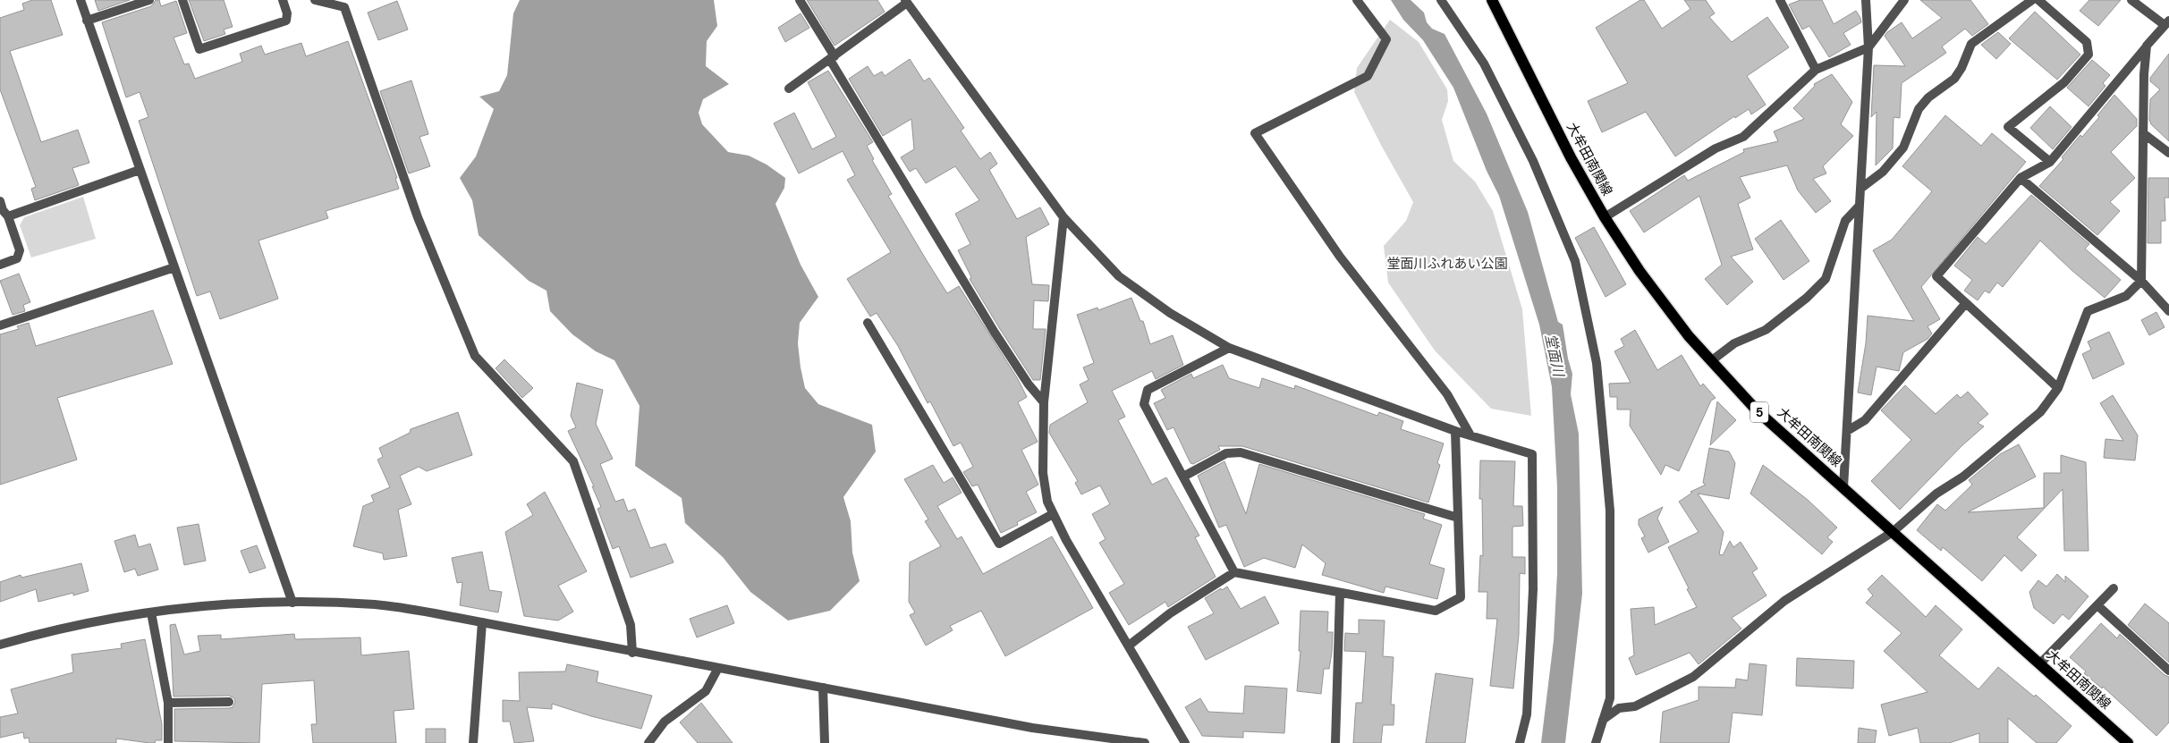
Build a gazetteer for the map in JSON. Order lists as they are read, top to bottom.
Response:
{
  "streets": {
    "main road": ["大牟田南関線", "5"]
  },
  "water": ["堂面川"],
  "parks": ["堂面川ふれあい公園"]
}
